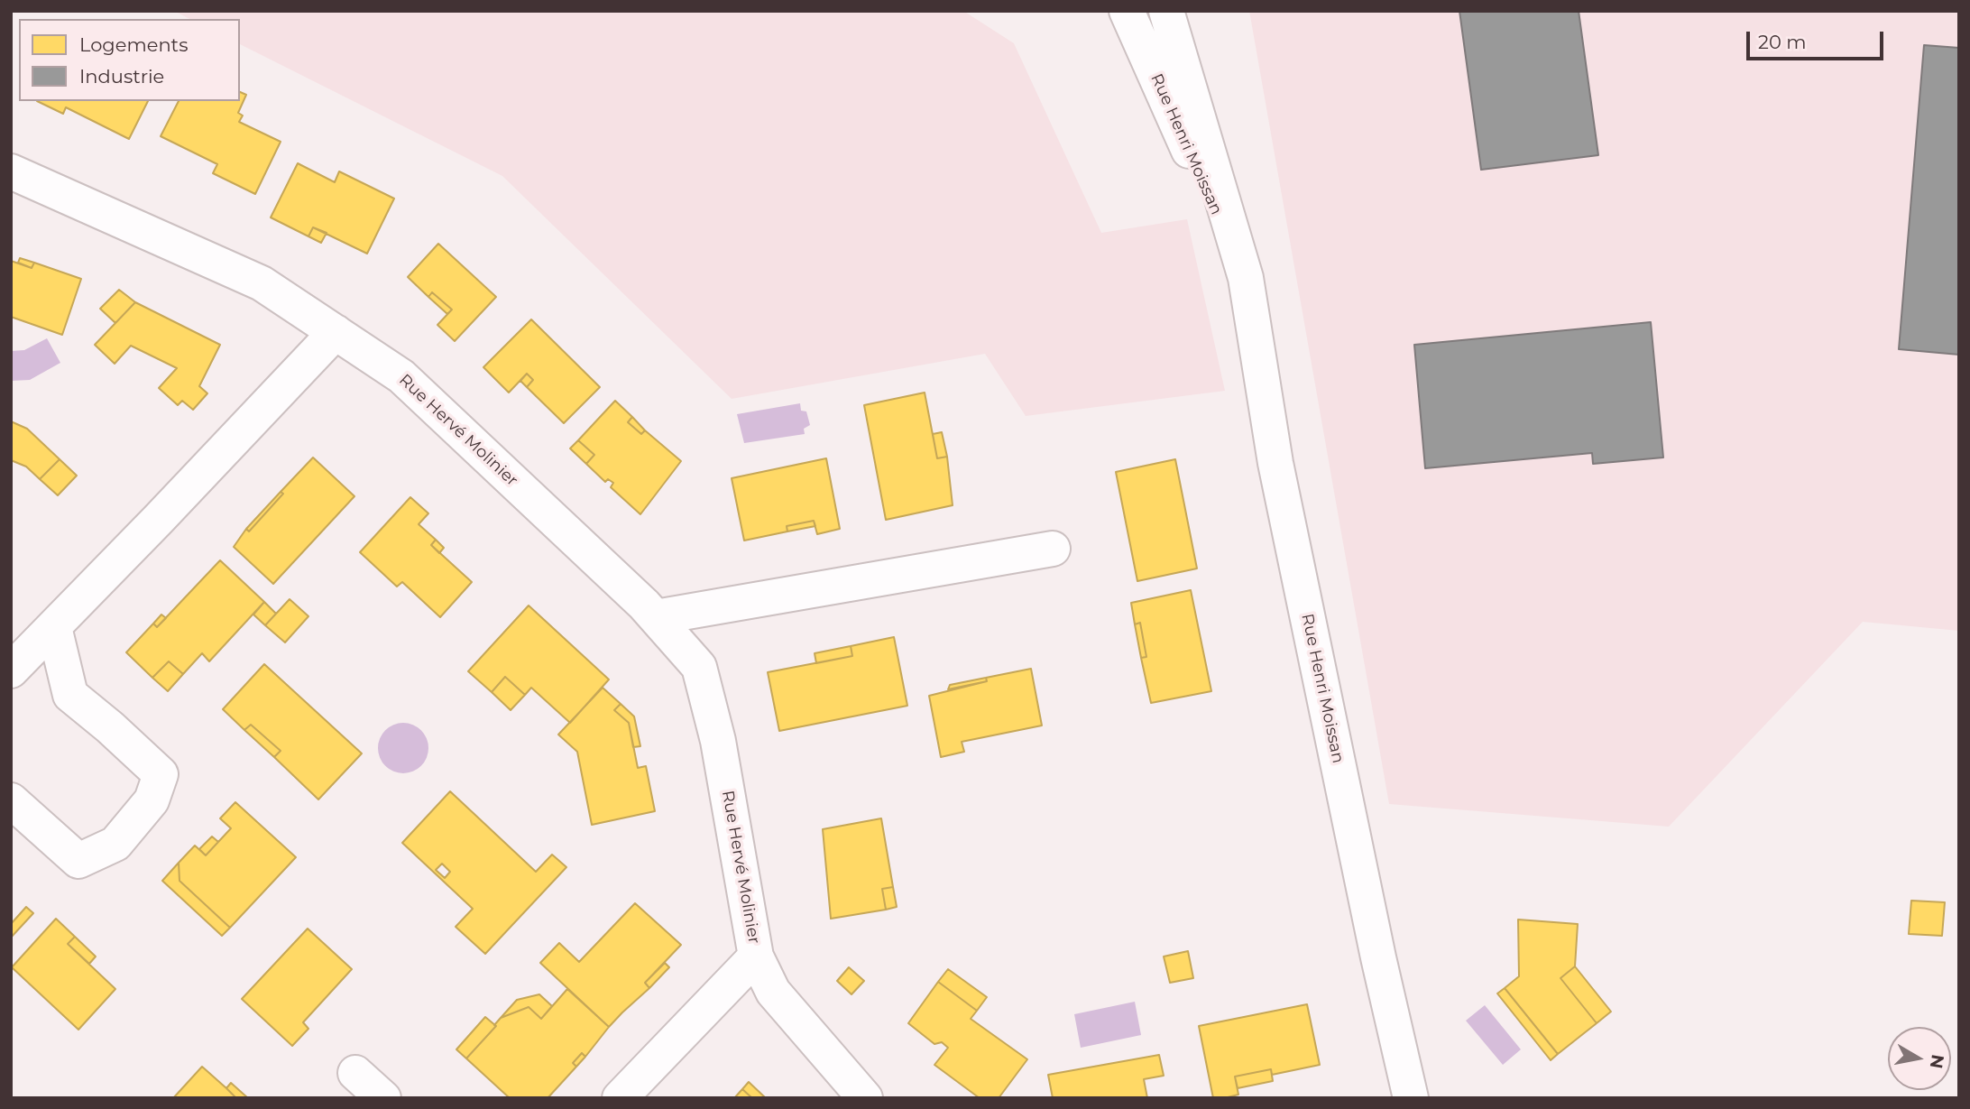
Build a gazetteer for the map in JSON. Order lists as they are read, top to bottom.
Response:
{
  "streets": {
    "street": ["Rue Henri Moissan", "Rue Hervé Molinier"]
  },
  "legend": ["Logements", "Industrie"],
  "scale_bar": "20 m",
  "north": "right"
}
